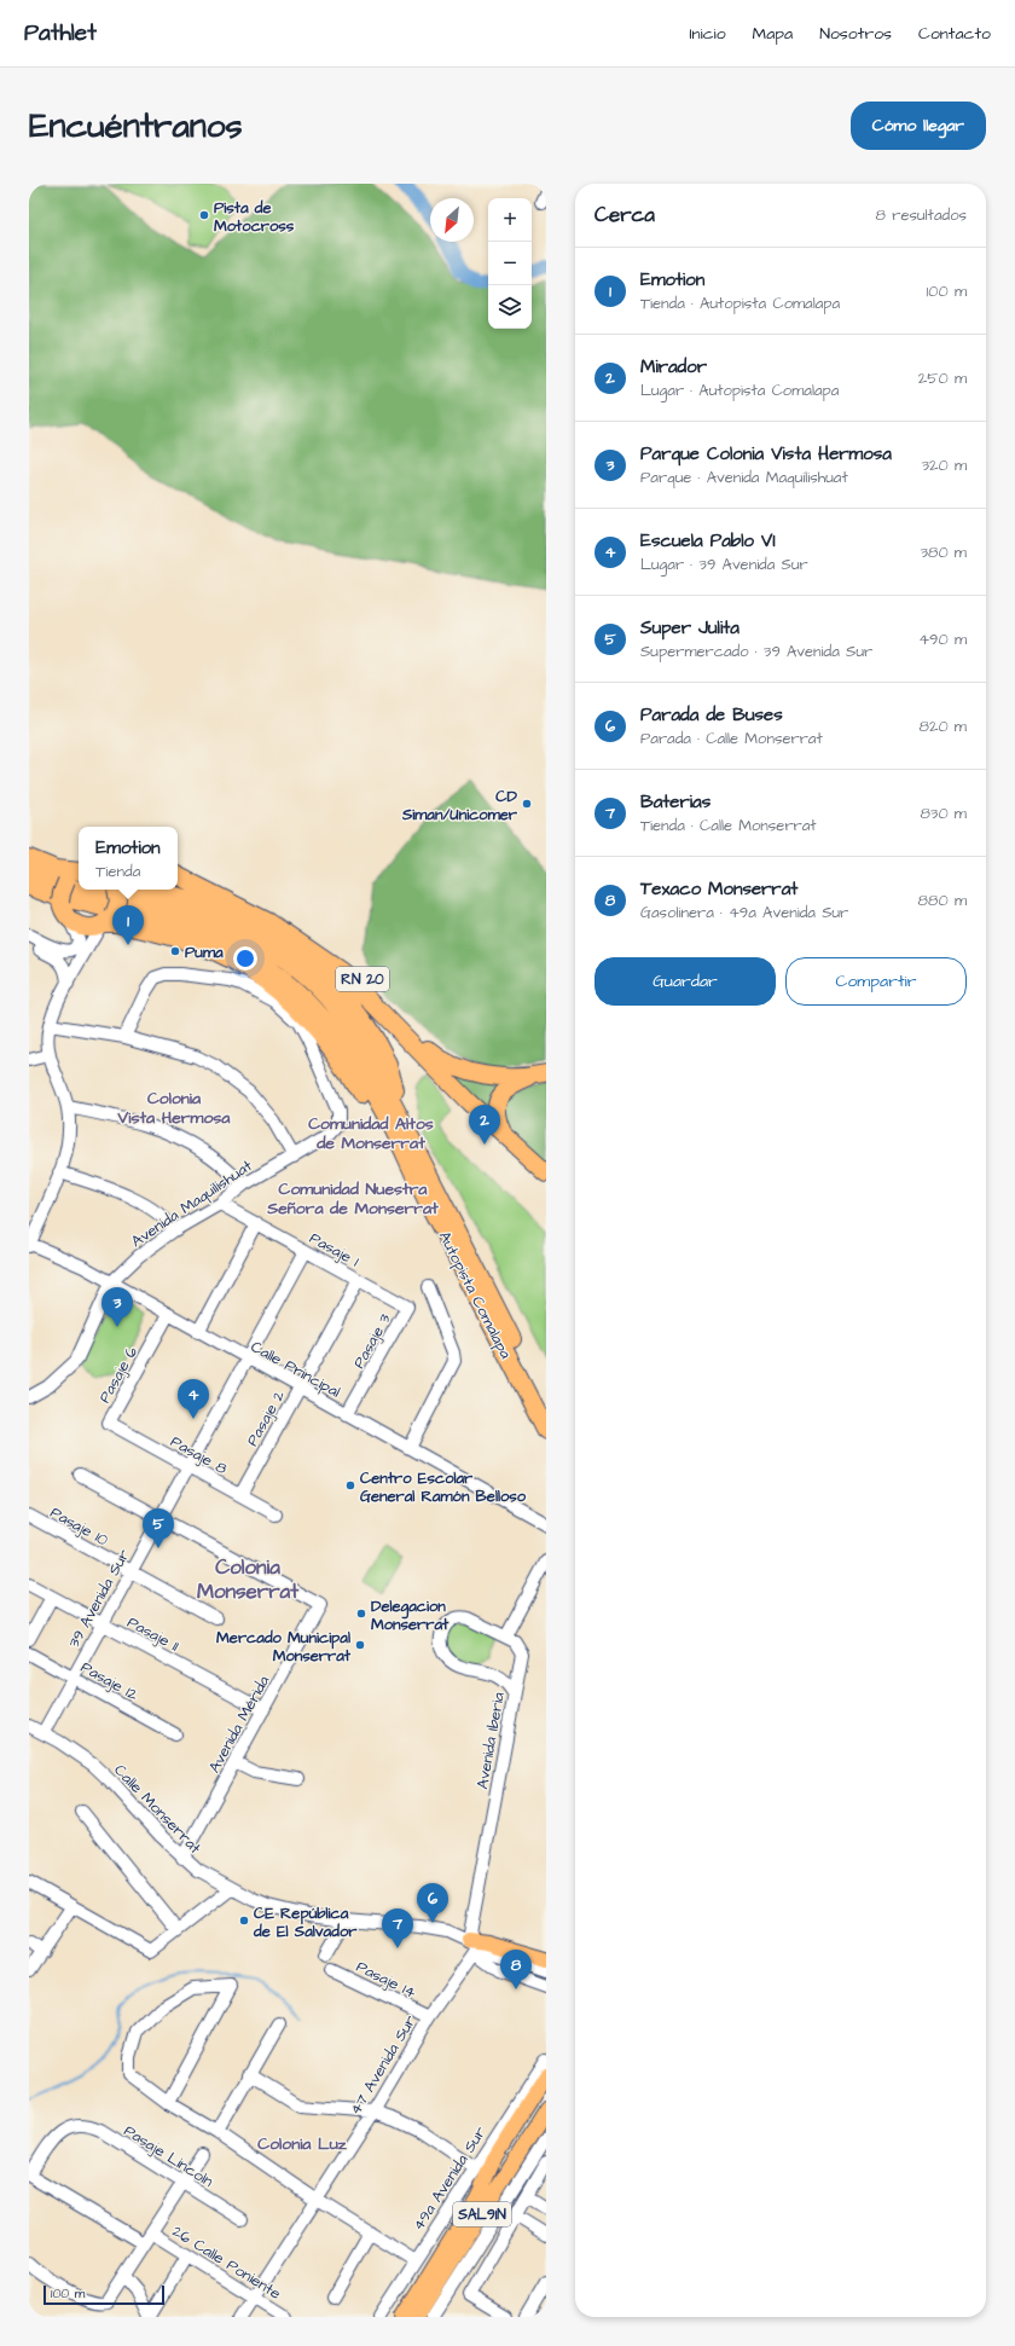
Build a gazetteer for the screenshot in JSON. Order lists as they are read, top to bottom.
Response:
{
  "streets": {
    "highway": ["RN 20", "Autopista Comalapa"],
    "main road": ["49a Avenida Sur", "SAL91N"],
    "street": [
      "Avenida Maquilishuat",
      "Pasaje 1",
      "Pasaje 3",
      "Calle Principal",
      "Pasaje 6",
      "Pasaje 2",
      "Pasaje 8",
      "Pasaje 10",
      "39 Avenida Sur",
      "Pasaje 11",
      "Pasaje 12",
      "Avenida Mérida",
      "Avenida Iberia",
      "Calle Monserrat",
      "Pasaje 14",
      "47 Avenida Sur",
      "Pasaje Lincoln",
      "26 Calle Poniente"
    ]
  },
  "crossings": [
    ["Avenida Maquilishuat", "Pasaje 1"],
    ["Avenida Maquilishuat", "Calle Principal"],
    ["Pasaje 1", "Pasaje 3"],
    ["Pasaje 1", "Pasaje 2"],
    ["Pasaje 1", "39 Avenida Sur"],
    ["Pasaje 3", "Calle Principal"],
    ["Calle Principal", "Pasaje 6"],
    ["Calle Principal", "Pasaje 2"],
    ["Calle Principal", "39 Avenida Sur"],
    ["Pasaje 6", "Pasaje 8"],
    ["Pasaje 2", "Pasaje 8"],
    ["Pasaje 8", "39 Avenida Sur"],
    ["Pasaje 10", "39 Avenida Sur"],
    ["39 Avenida Sur", "Pasaje 11"],
    ["39 Avenida Sur", "Pasaje 12"],
    ["39 Avenida Sur", "Avenida Mérida"],
    ["39 Avenida Sur", "Calle Monserrat"],
    ["Pasaje 11", "Avenida Mérida"],
    ["Avenida Mérida", "Calle Monserrat"],
    ["Avenida Iberia", "Calle Monserrat"],
    ["Avenida Iberia", "47 Avenida Sur"],
    ["Calle Monserrat", "47 Avenida Sur"],
    ["Pasaje 14", "47 Avenida Sur"],
    ["47 Avenida Sur", "26 Calle Poniente"]
  ],
  "districts": [
    "Colonia Vista Hermosa",
    "Comunidad Altos de Monserrat",
    "Comunidad Nuestra Señora de Monserrat",
    "Colonia Monserrat",
    "Colonia Luz"
  ],
  "places": [
    "Pista de Motocross",
    "CD Siman/Unicomer",
    "Puma",
    "Centro Escolar General Ramón Belloso",
    "Delegacion Monserrat",
    "Mercado Municipal Monserrat",
    "CE República de El Salvador"
  ],
  "scale_bar": "100 m",
  "north": "bottom left",
  "page": {
    "header": "Pathlet",
    "nav": [
      "Inicio",
      "Mapa",
      "Nosotros",
      "Contacto"
    ],
    "buttons": [
      "Cómo llegar",
      ["Guardar", "Compartir"]
    ],
    "title": "Encuéntranos",
    "heading": ["Cerca", "8 resultados"],
    "map_buttons": ["+", "−"],
    "list": [
      {
        "mark": "1",
        "name": "Emotion",
        "note": "Tienda · Autopista Comalapa",
        "value": "100 m"
      },
      {
        "mark": "2",
        "name": "Mirador",
        "note": "Lugar · Autopista Comalapa",
        "value": "250 m"
      },
      {
        "mark": "3",
        "name": "Parque Colonia Vista Hermosa",
        "note": "Parque · Avenida Maquilishuat",
        "value": "320 m"
      },
      {
        "mark": "4",
        "name": "Escuela Pablo VI",
        "note": "Lugar · 39 Avenida Sur",
        "value": "380 m"
      },
      {
        "mark": "5",
        "name": "Super Julita",
        "note": "Supermercado · 39 Avenida Sur",
        "value": "490 m"
      },
      {
        "mark": "6",
        "name": "Parada de Buses",
        "note": "Parada · Calle Monserrat",
        "value": "820 m"
      },
      {
        "mark": "7",
        "name": "Baterias",
        "note": "Tienda · Calle Monserrat",
        "value": "830 m"
      },
      {
        "mark": "8",
        "name": "Texaco Monserrat",
        "note": "Gasolinera · 49a Avenida Sur",
        "value": "880 m"
      }
    ],
    "popup": ["Emotion", "Tienda"],
    "pins": [
      "1",
      "2",
      "3",
      "4",
      "5",
      "6",
      "7",
      "8"
    ],
    "scale": "100 m"
  }
}
